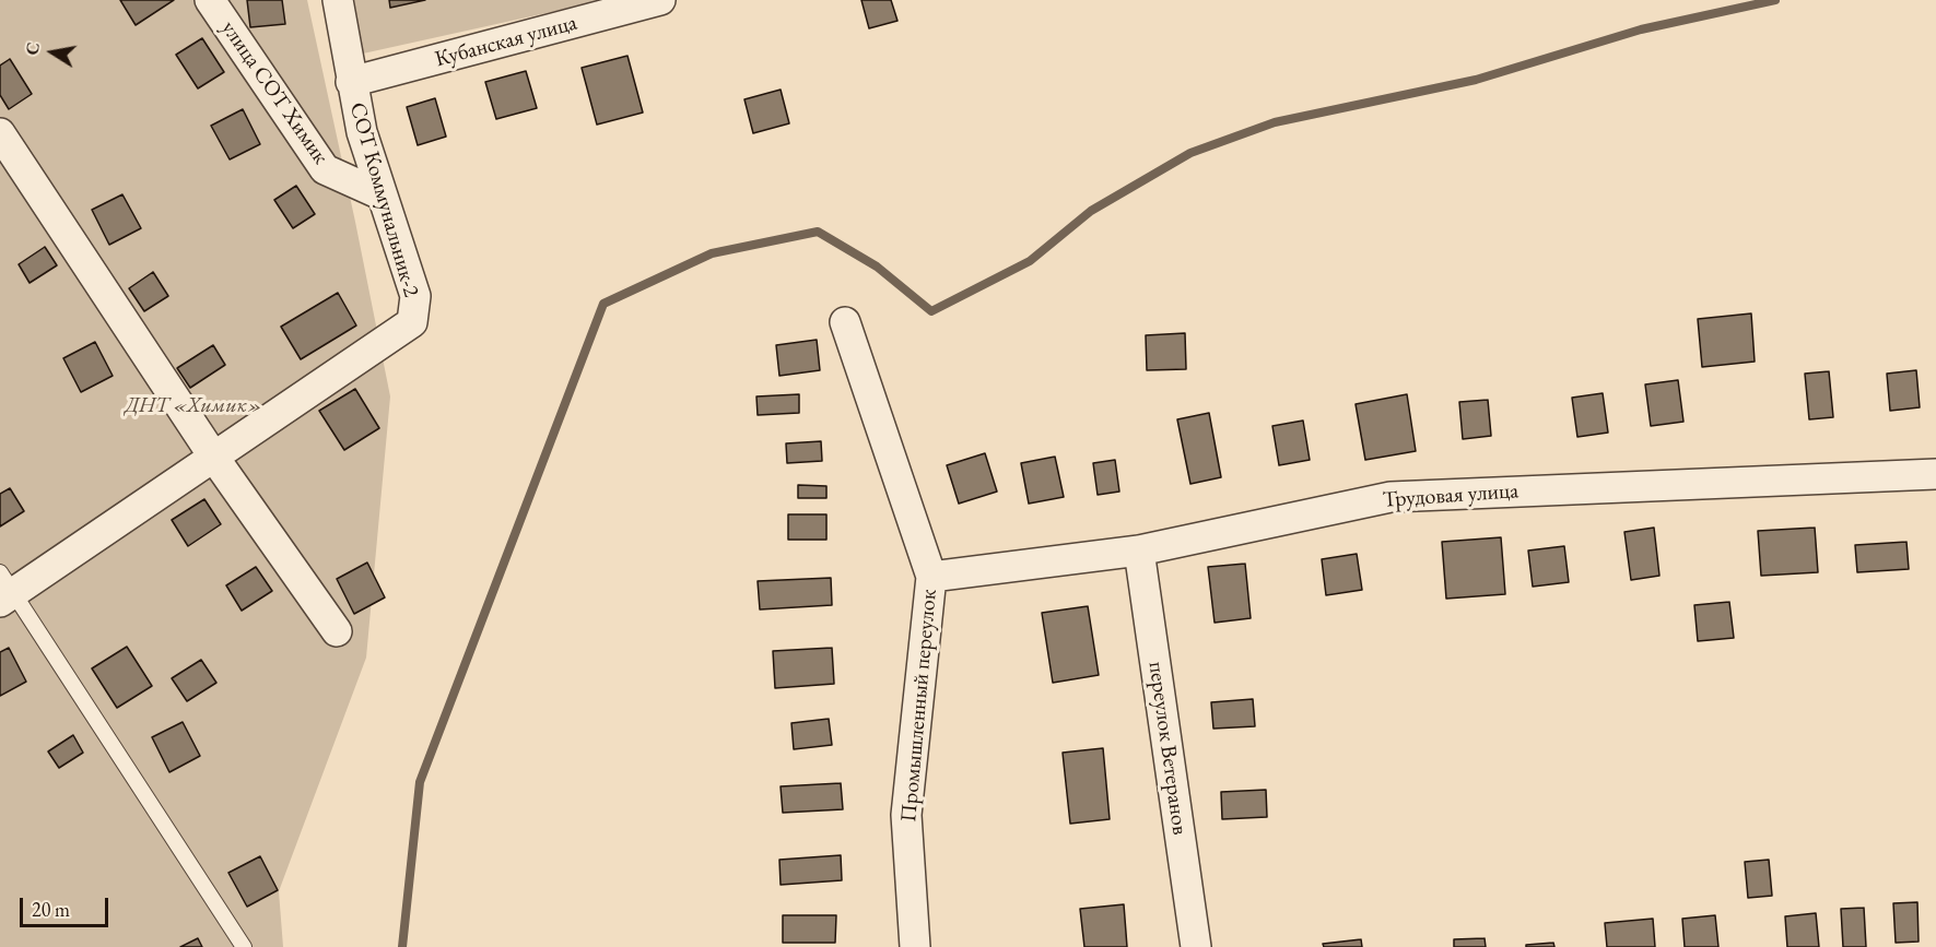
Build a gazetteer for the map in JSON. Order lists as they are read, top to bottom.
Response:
{
  "streets": {
    "street": [
      "Кубанская улица",
      "улица СОТ Химик",
      "СОТ Коммунальник-2",
      "Трудовая улица",
      "Промышленный переулок",
      "переулок Ветеранов"
    ]
  },
  "crossings": [
    ["Кубанская улица", "СОТ Коммунальник-2"],
    ["улица СОТ Химик", "СОТ Коммунальник-2"],
    ["Трудовая улица", "Промышленный переулок"],
    ["Трудовая улица", "переулок Ветеранов"]
  ],
  "parks": ["ДНТ «Химик»"],
  "scale_bar": "20 m",
  "north": "left"
}
